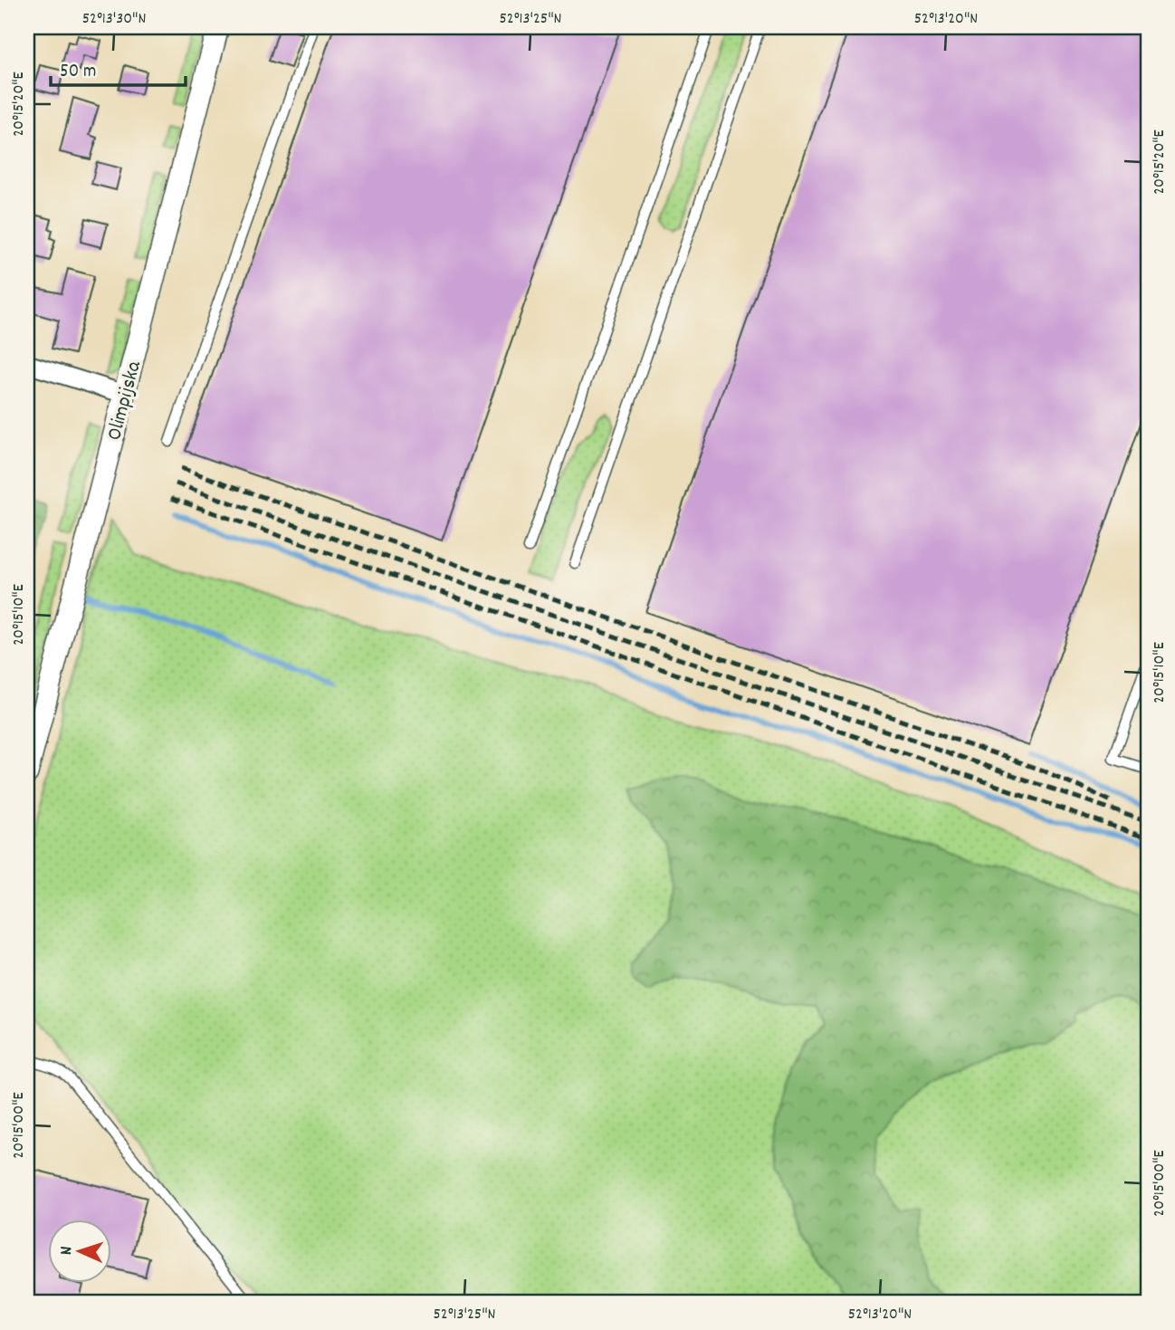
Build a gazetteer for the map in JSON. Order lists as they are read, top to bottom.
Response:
{
  "streets": {
    "street": ["Olimpijska"]
  },
  "scale_bar": "50 m",
  "north": "left",
  "coordinates": [
    "52°13'30\"N",
    "52°13'25\"N",
    "52°13'20\"N",
    "20°15'20\"E",
    "20°15'10\"E",
    "20°15'00\"E"
  ]
}
